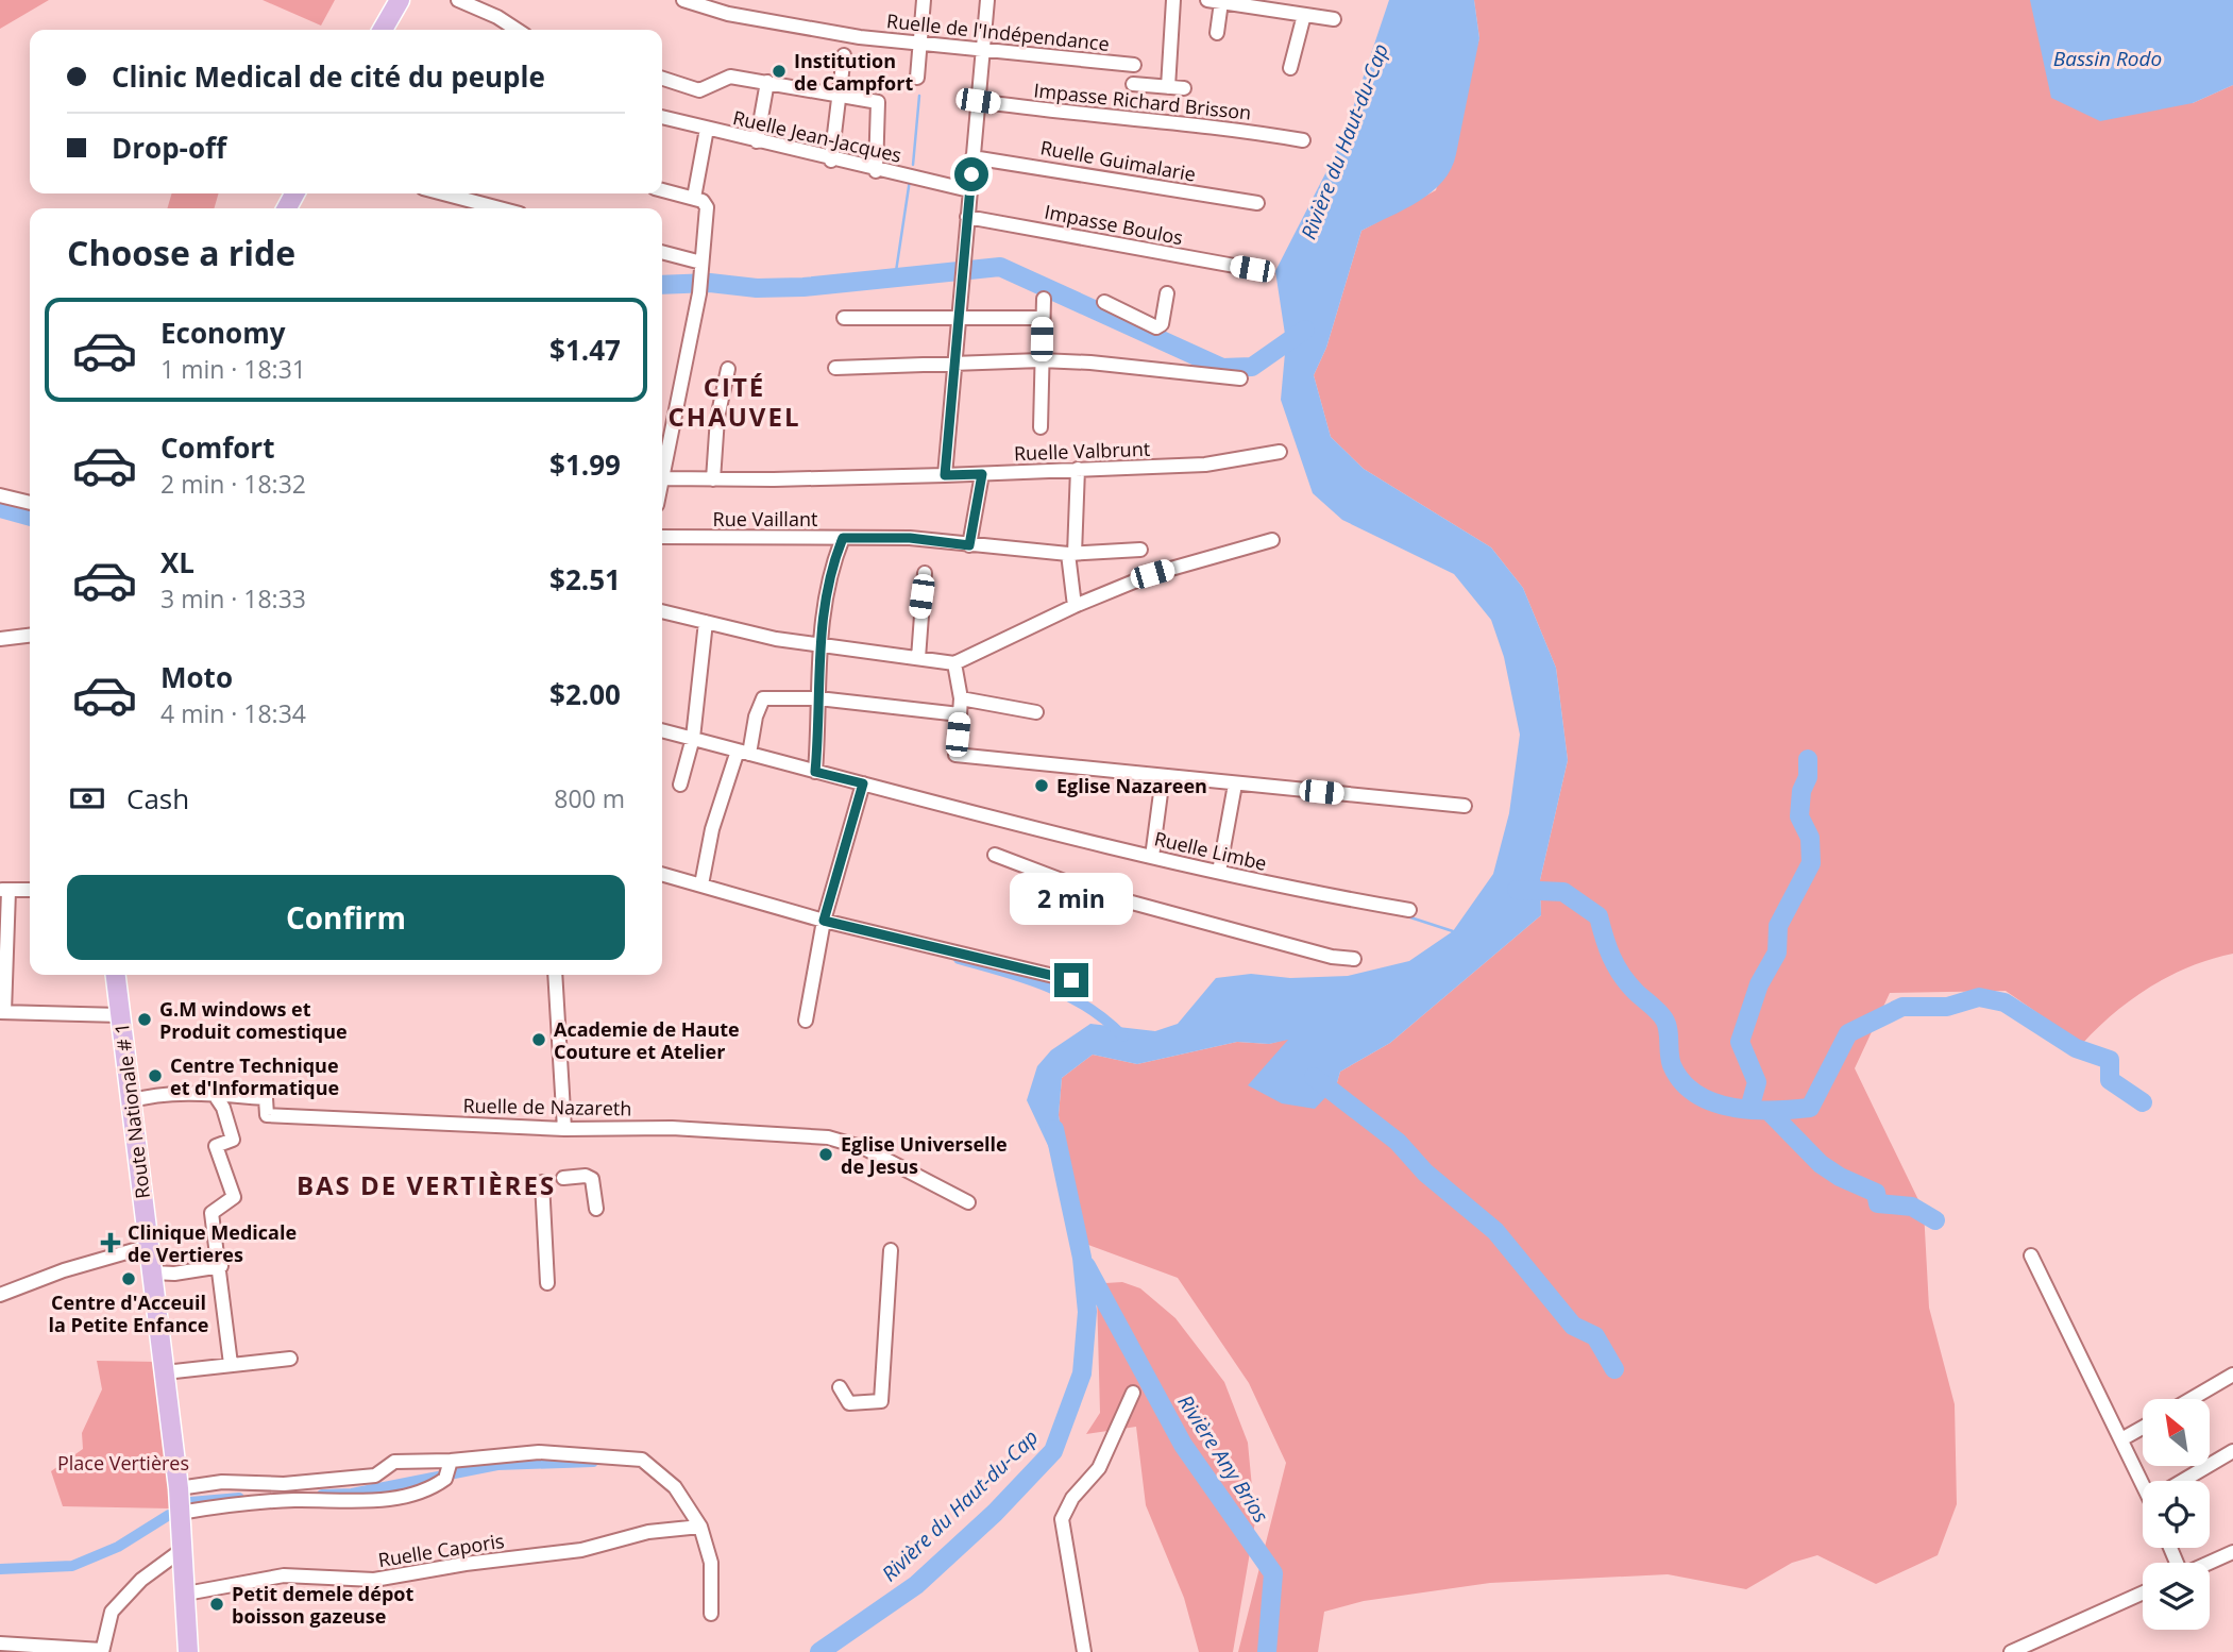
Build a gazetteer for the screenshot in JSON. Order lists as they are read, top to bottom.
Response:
{
  "streets": {
    "main road": ["Route Nationale # 1"],
    "street": [
      "Ruelle de l'Indépendance",
      "Impasse Richard Brisson",
      "Ruelle Jean-Jacques",
      "Ruelle Guimalarie",
      "Impasse Boulos",
      "Ruelle Valbrunt",
      "Rue Vaillant",
      "Ruelle Limbe",
      "Ruelle de Nazareth",
      "Ruelle Caporis"
    ]
  },
  "crossings": [
    ["Ruelle de Nazareth", "Route Nationale # 1"],
    ["Route Nationale # 1", "Ruelle Caporis"]
  ],
  "districts": ["CITÉ CHAUVEL", "BAS DE VERTIÈRES"],
  "water": ["Bassin Rodo", "Rivière du Haut-du-Cap", "Rivière Any Brios"],
  "parks": ["Place Vertières"],
  "places": {
    "other": [
      "Institution de Campfort",
      "Eglise Nazareen",
      "G.M windows et Produit comestique",
      "Academie de Haute Couture et Atelier",
      "Centre Technique et d'Informatique",
      "Eglise Universelle de Jesus",
      "Centre d'Acceuil la Petite Enfance",
      "Petit demele dépot boisson gazeuse"
    ],
    "health": ["Clinique Medicale de Vertieres"]
  },
  "north": "top left",
  "page": {
    "banner": ["Clinic Medical de cité du peuple", "Drop-off"],
    "heading": "Choose a ride",
    "list": [
      {
        "name": "Economy",
        "note": "1 min · 18:31",
        "value": "$1.47"
      },
      {
        "name": "Comfort",
        "note": "2 min · 18:32",
        "value": "$1.99"
      },
      {
        "name": "XL",
        "note": "3 min · 18:33",
        "value": "$2.51"
      },
      {
        "name": "Moto",
        "note": "4 min · 18:34",
        "value": "$2.00"
      }
    ],
    "pay": ["Cash", "800 m"],
    "buttons": "Confirm",
    "bubble": "2 min"
  }
}
